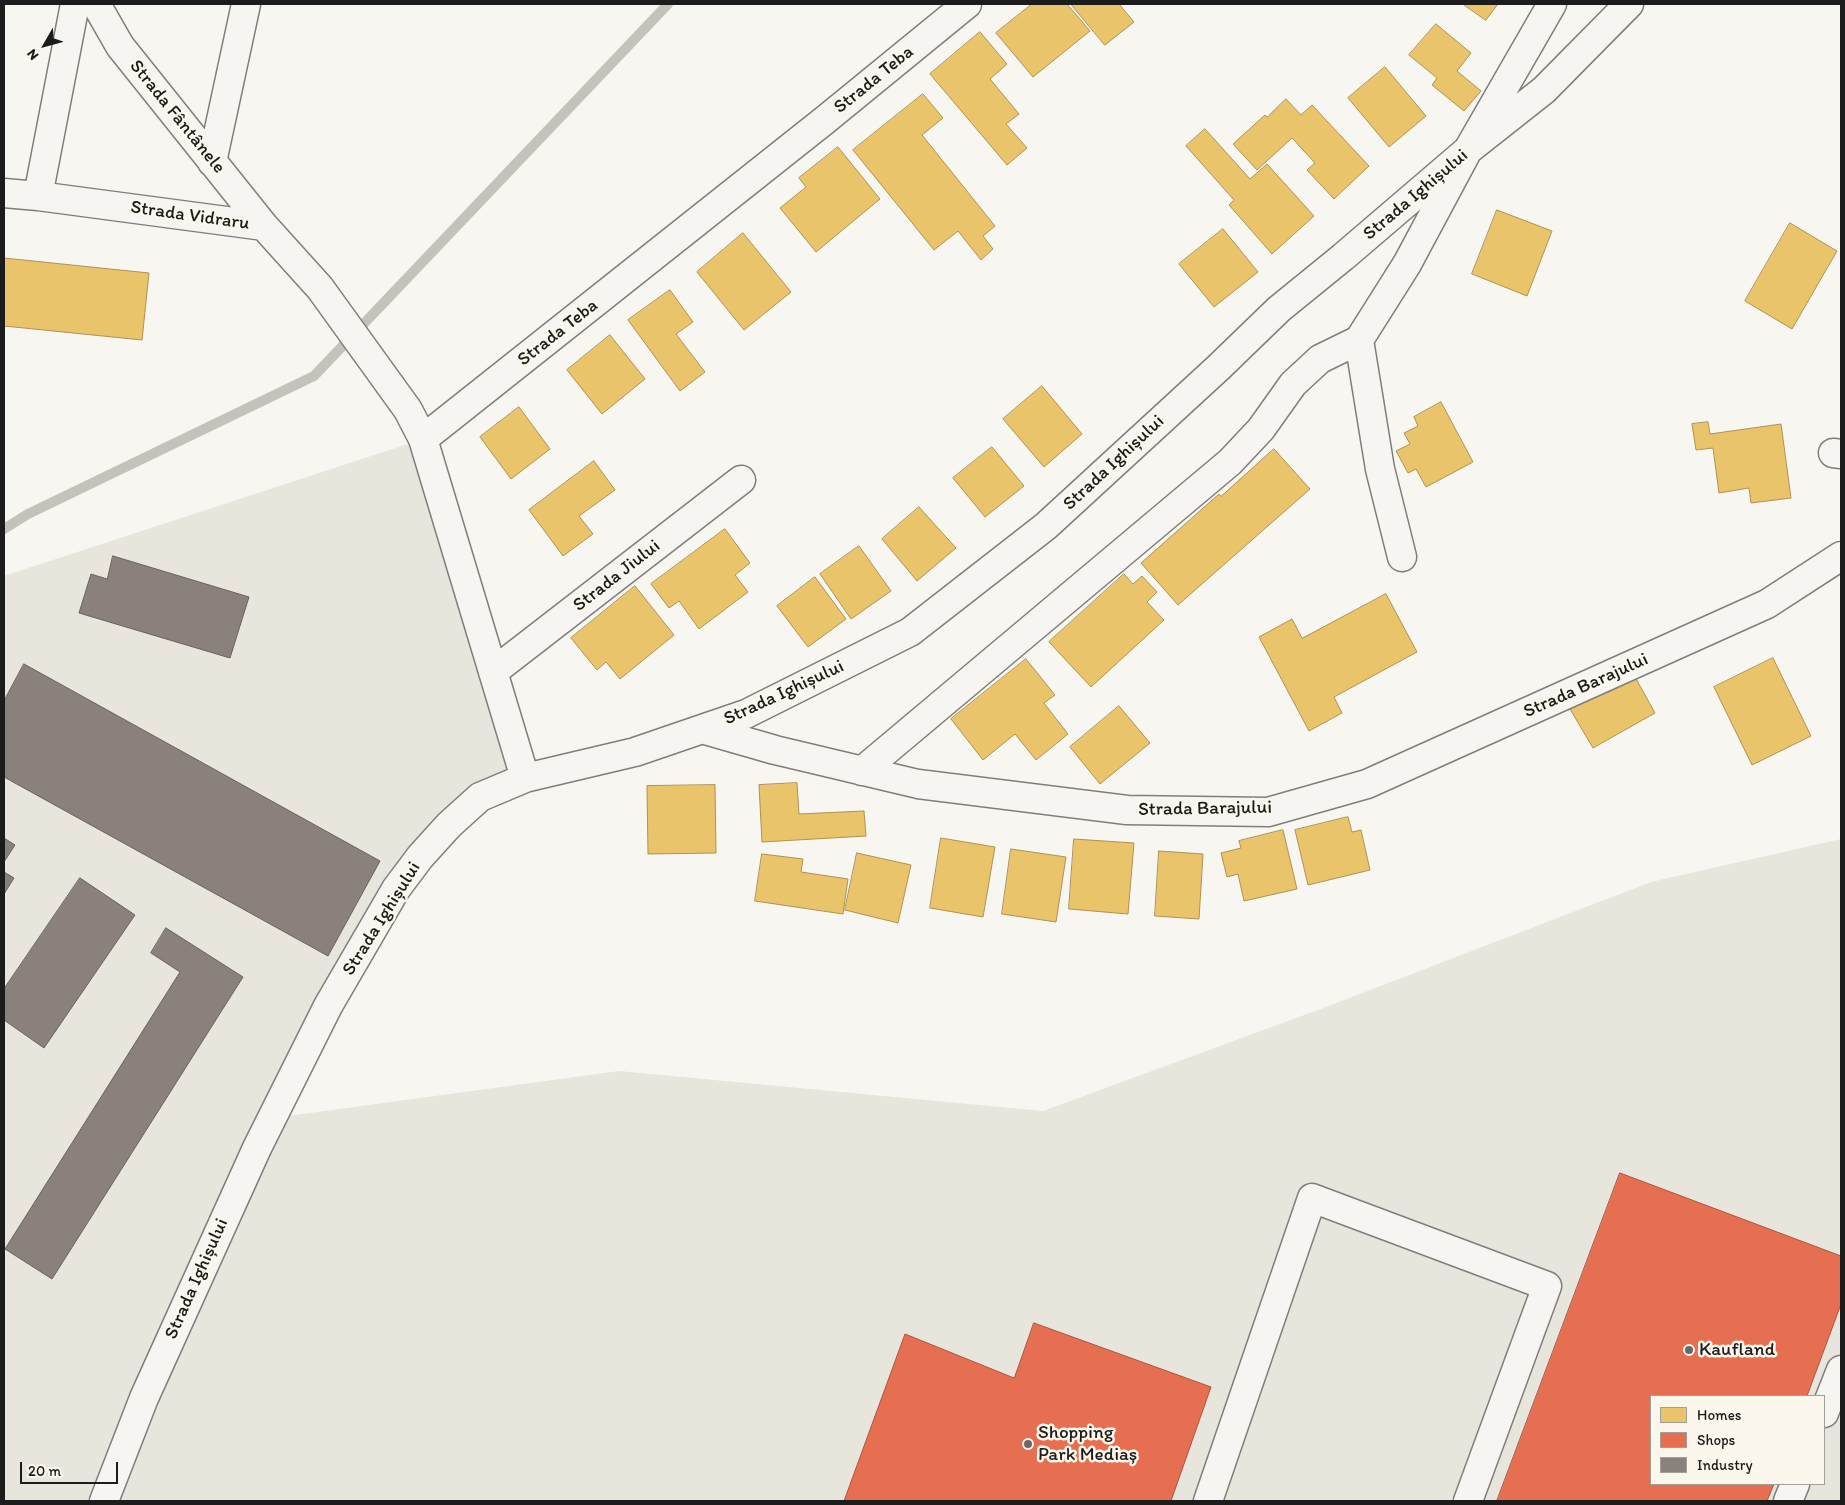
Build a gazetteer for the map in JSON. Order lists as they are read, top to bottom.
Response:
{
  "streets": {
    "street": [
      "Strada Teba",
      "Strada Fântânele",
      "Strada Ighișului",
      "Strada Vidraru",
      "Strada Jiului",
      "Strada Barajului"
    ]
  },
  "crossings": [
    ["Strada Teba", "Strada Vidraru"],
    ["Strada Fântânele", "Strada Vidraru"],
    ["Strada Ighișului", "Strada Barajului"]
  ],
  "places": ["Kaufland", "Shopping Park Mediaș"],
  "legend": ["Homes", "Shops", "Industry"],
  "scale_bar": "20 m",
  "north": "bottom left"
}
